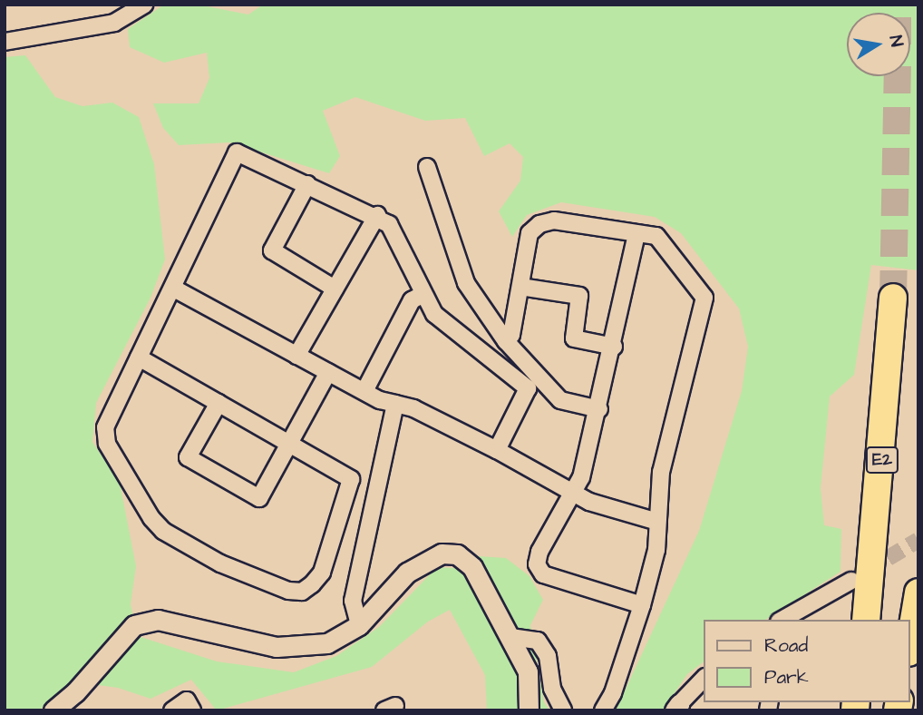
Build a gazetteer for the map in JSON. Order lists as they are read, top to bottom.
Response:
{
  "streets": {
    "highway": ["E2"]
  },
  "legend": ["Road", "Park"],
  "north": "right"
}
